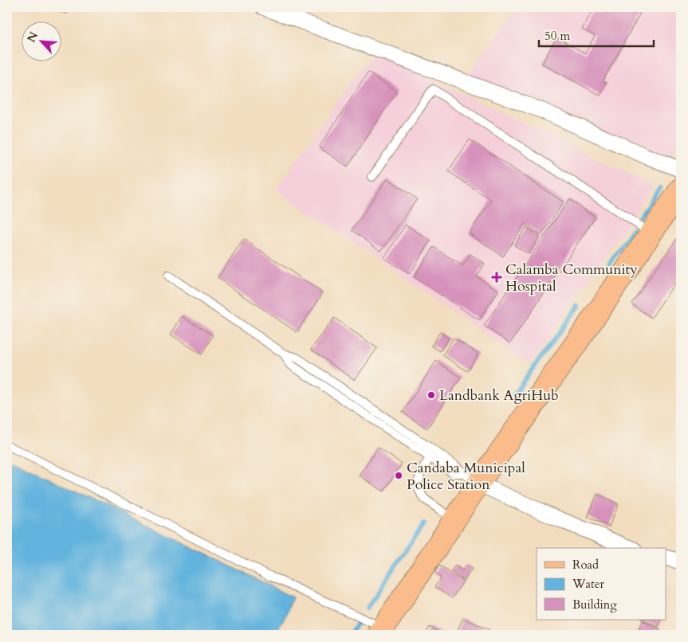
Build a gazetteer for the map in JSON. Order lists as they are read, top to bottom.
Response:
{
  "places": {
    "health": ["Calamba Community Hospital"],
    "other": ["Landbank AgriHub", "Candaba Municipal Police Station"]
  },
  "legend": ["Road", "Water", "Building"],
  "scale_bar": "50 m",
  "north": "top left"
}
